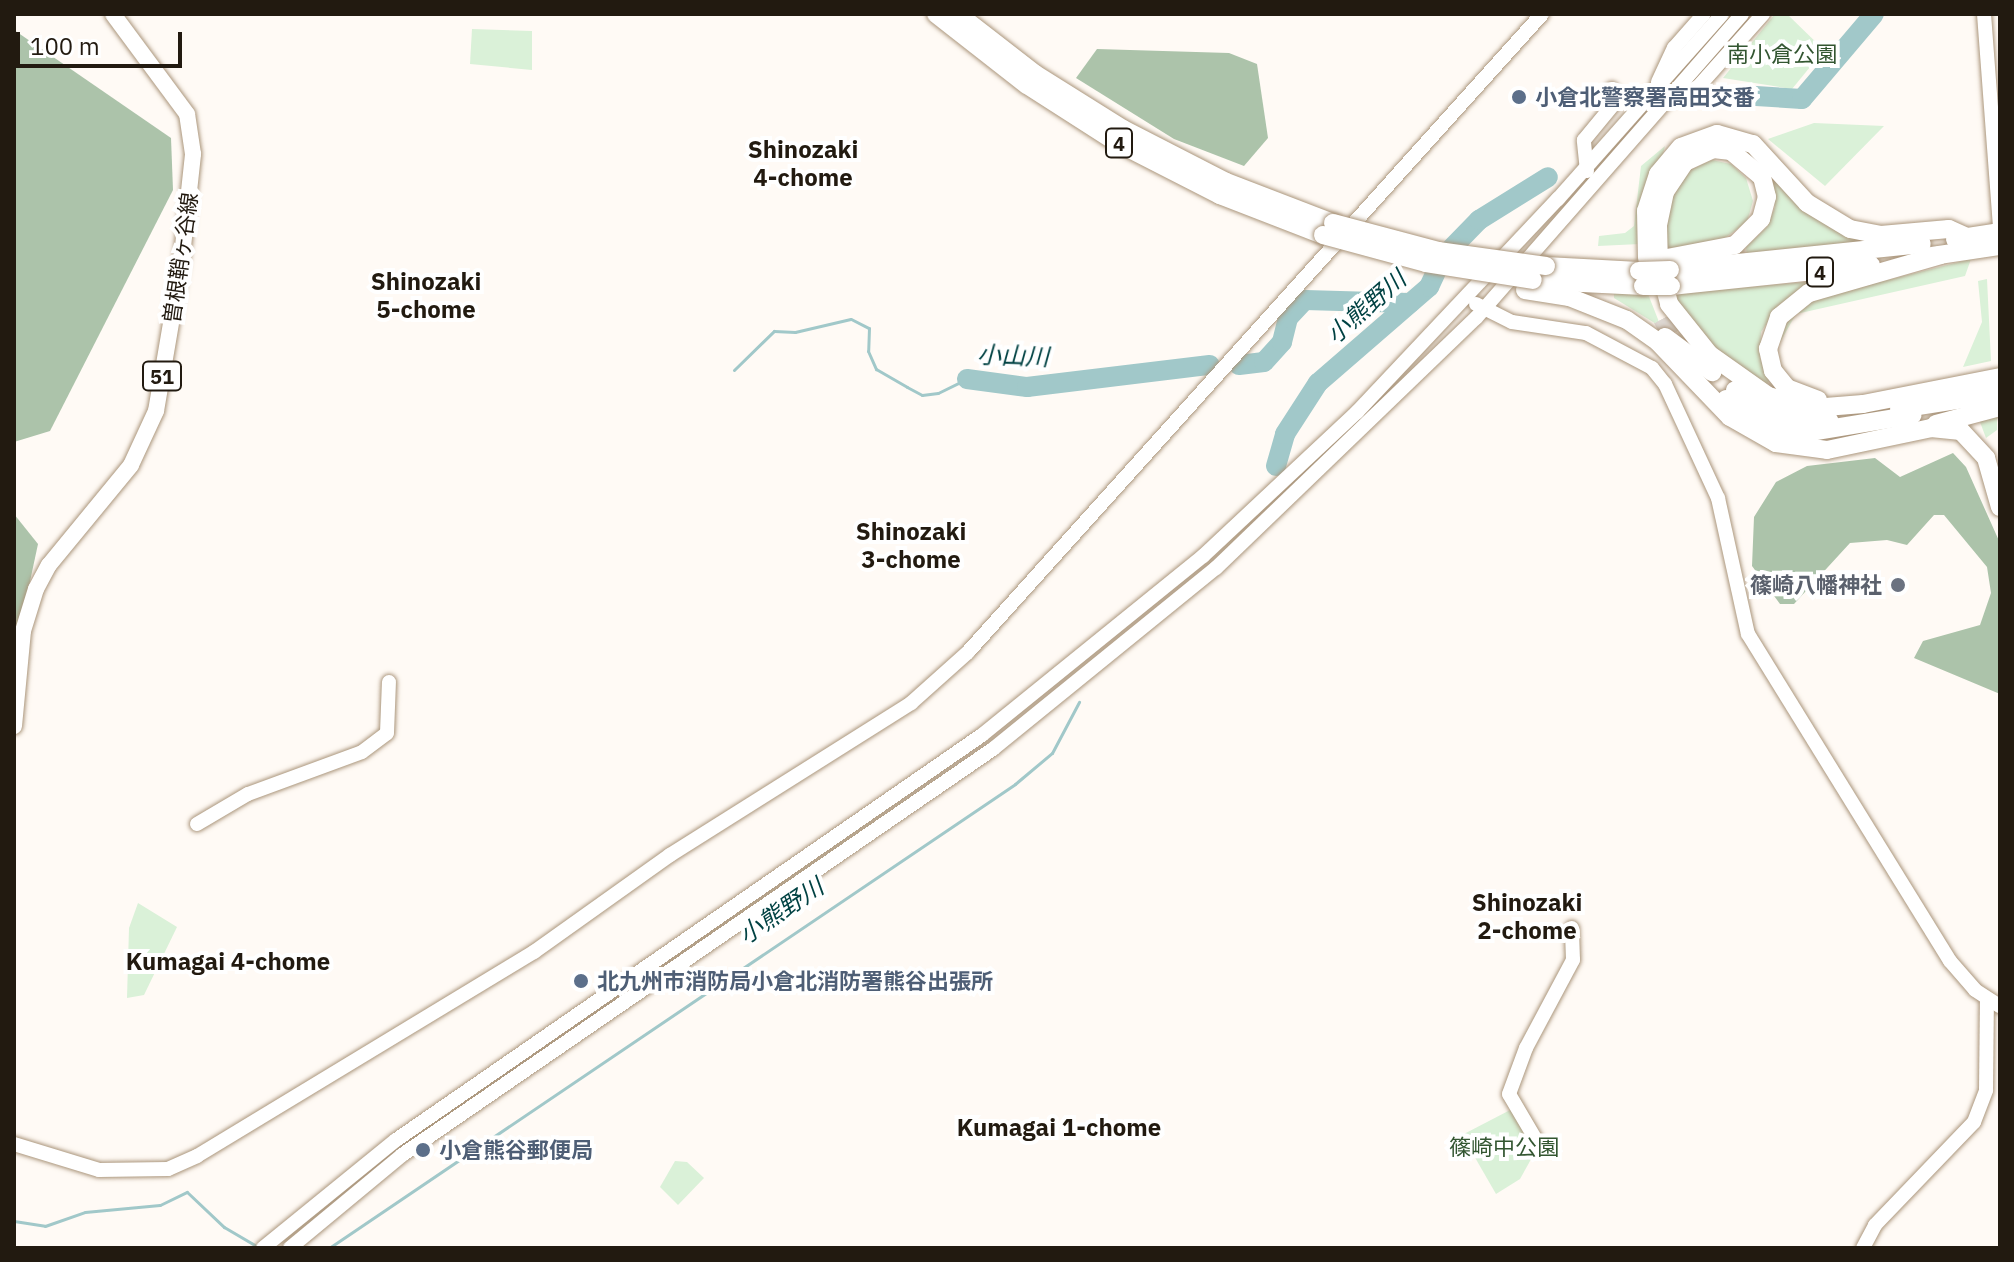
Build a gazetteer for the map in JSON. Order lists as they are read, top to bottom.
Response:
{
  "streets": {
    "highway": ["4"],
    "main road": ["曽根鞘ヶ谷線", "51"]
  },
  "districts": [
    "Shinozaki 4-chome",
    "Shinozaki 5-chome",
    "Shinozaki 3-chome",
    "Shinozaki 2-chome",
    "Kumagai 4-chome",
    "Kumagai 1-chome"
  ],
  "water": ["小熊野川", "小山川"],
  "parks": ["南小倉公園", "篠崎中公園"],
  "places": [
    "小倉北警察署高田交番",
    "篠崎八幡神社",
    "北九州市消防局小倉北消防署熊谷出張所",
    "小倉熊谷郵便局"
  ],
  "scale_bar": "100 m"
}
